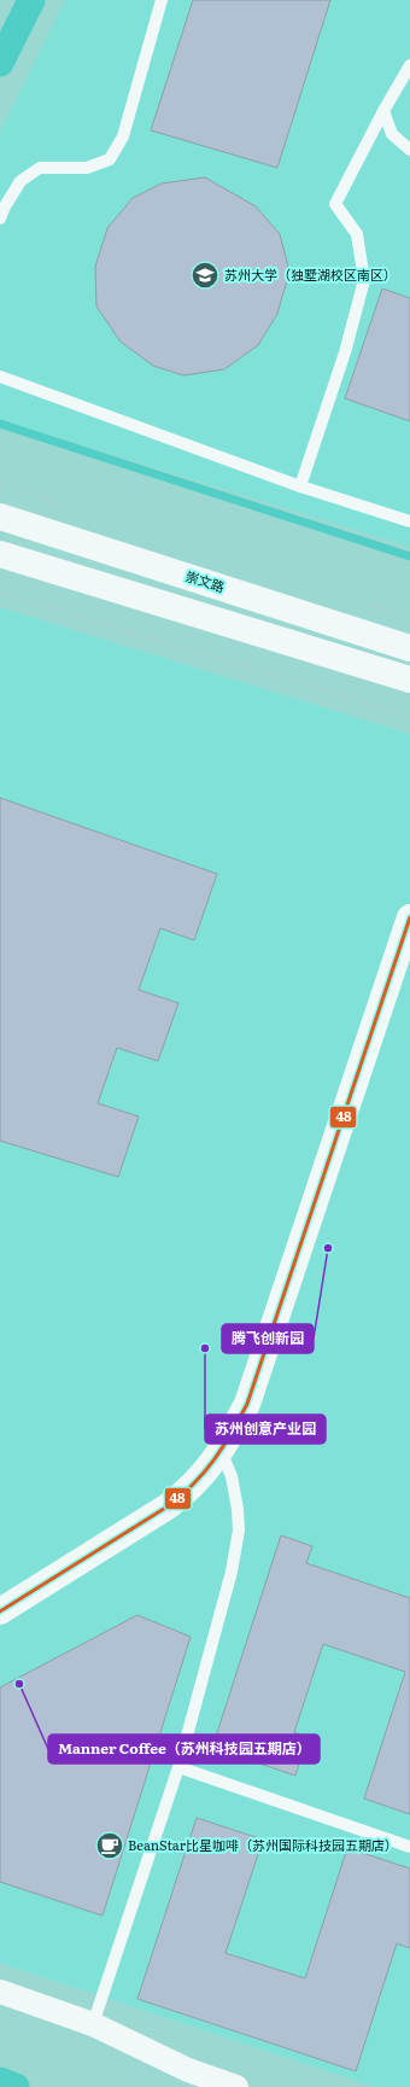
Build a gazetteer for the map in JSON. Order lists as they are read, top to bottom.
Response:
{
  "streets": {
    "street": ["崇文路"]
  },
  "places": {
    "school or university": ["苏州大学（独墅湖校区南区）"],
    "other": ["腾飞创新园", "苏州创意产业园", "Manner Coffee（苏州科技园五期店）"],
    "cafe": ["BeanStar比星咖啡（苏州国际科技园五期店）"]
  },
  "lines": ["transit line 48"]
}
